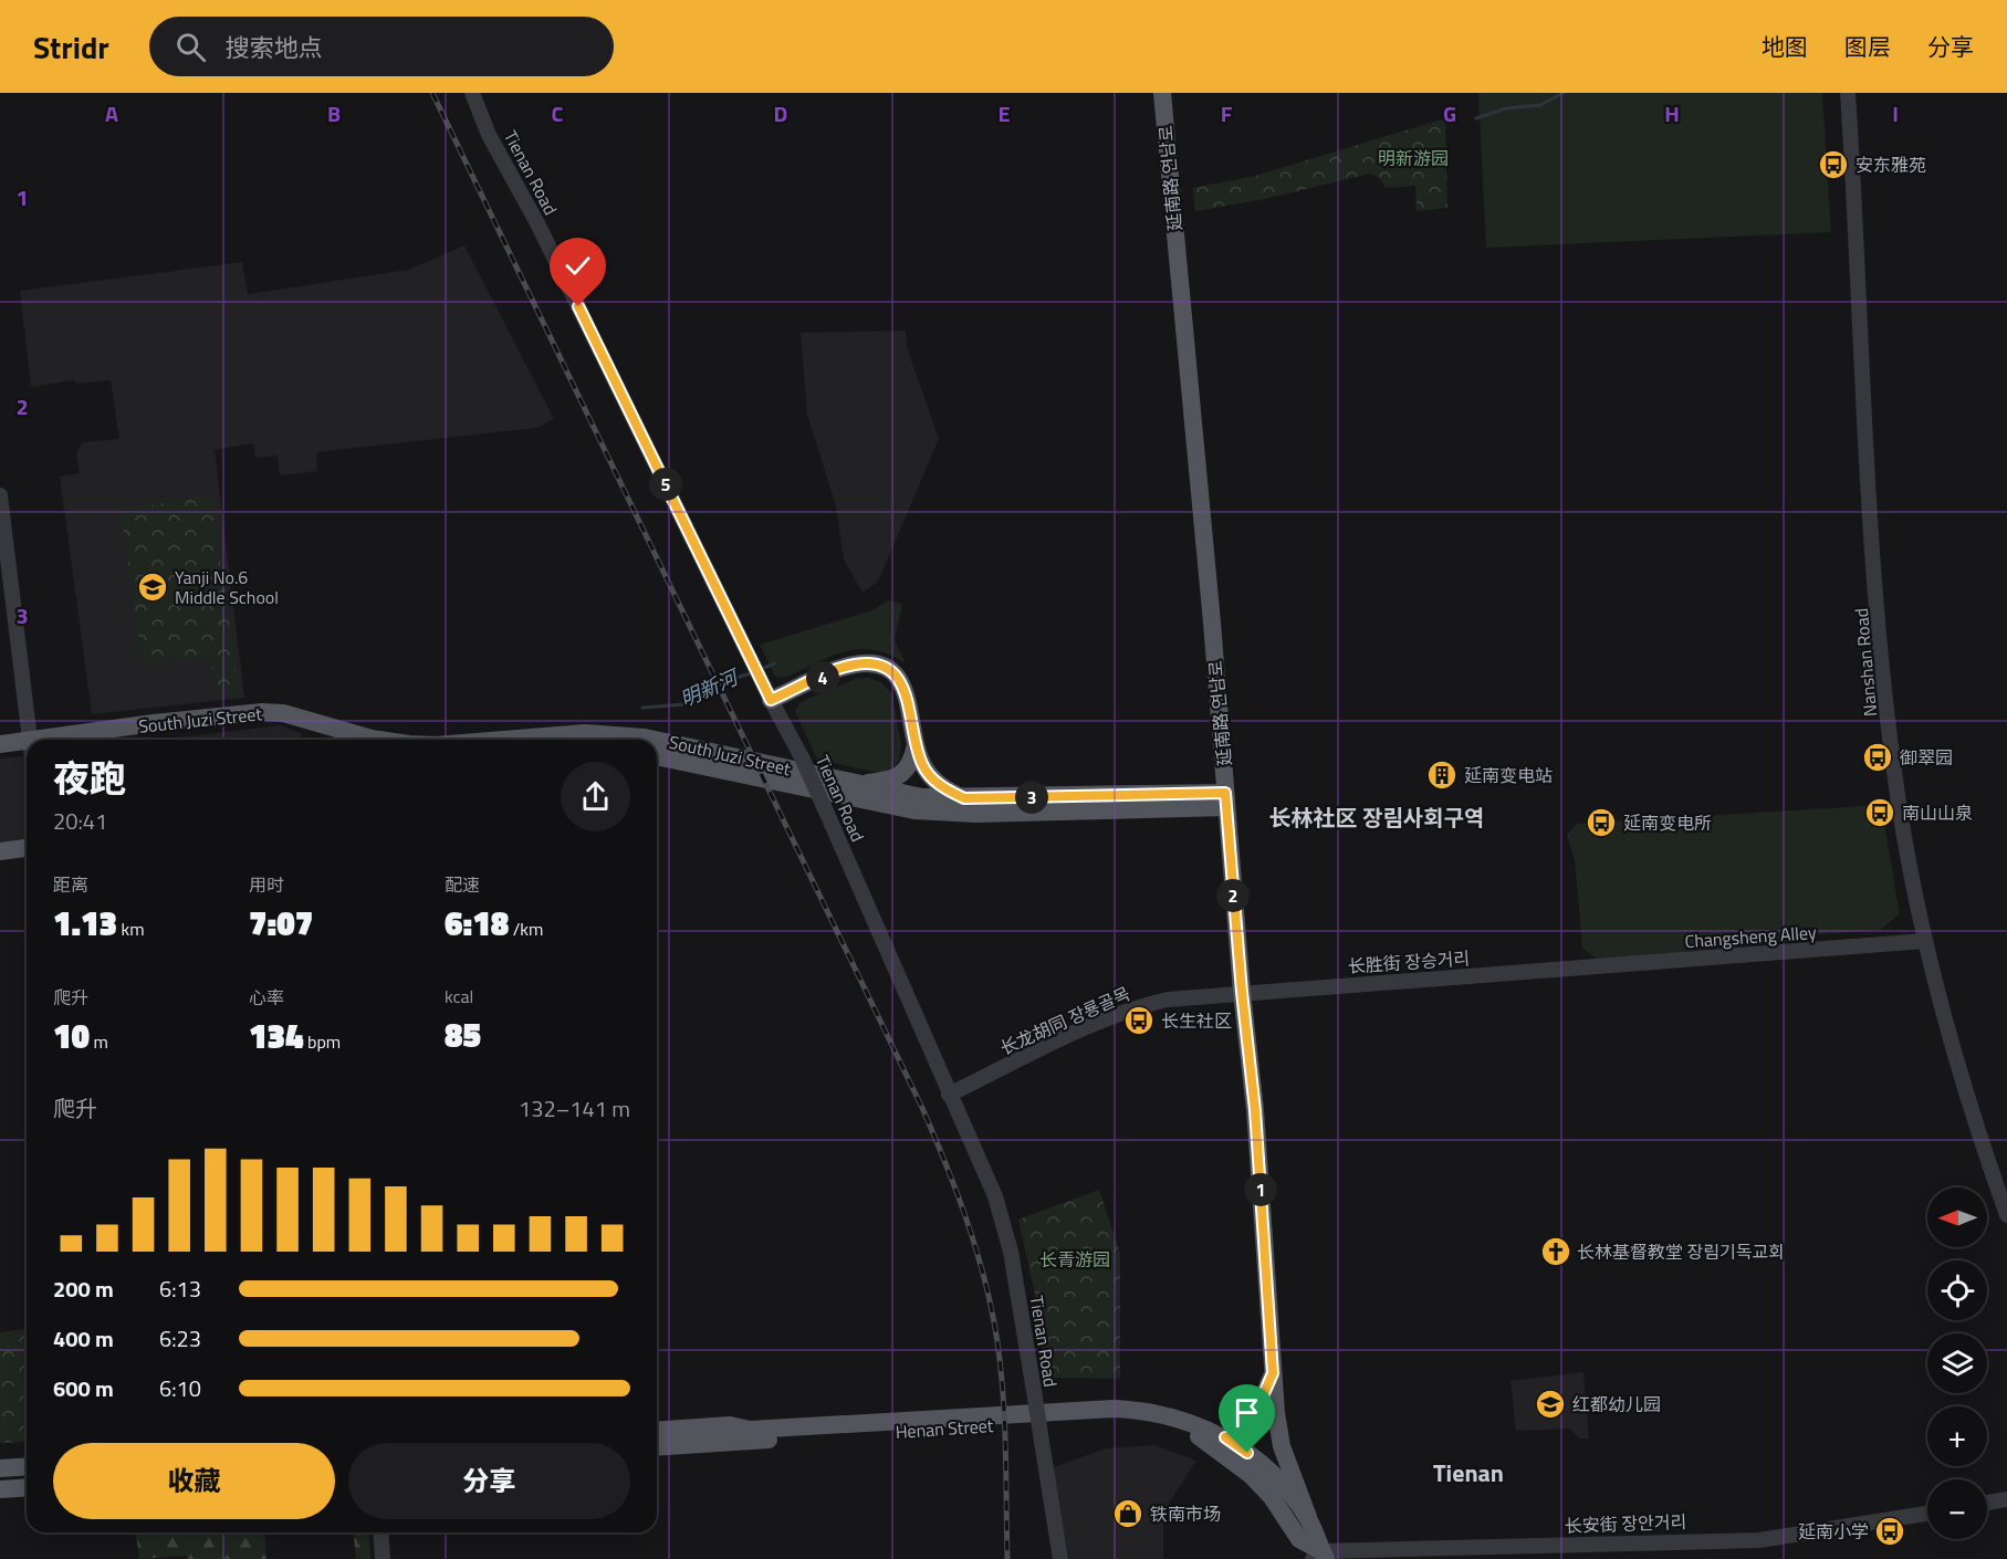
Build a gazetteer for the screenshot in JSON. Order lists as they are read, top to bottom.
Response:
{
  "streets": {
    "main road": ["延南路 연남로", "South Juzi Street", "Henan Street"],
    "street": [
      "Tienan Road",
      "Nanshan Road",
      "Changsheng Alley",
      "长胜街 장승거리",
      "长龙胡同 장룡골목",
      "长安街 장안거리"
    ]
  },
  "crossings": [
    ["Tienan Road", "长龙胡同 장룡골목"],
    ["延南路 연남로", "South Juzi Street"],
    ["延南路 연남로", "长胜街 장승거리"],
    ["延南路 연남로", "长龙胡同 장룡골목"],
    ["Nanshan Road", "Changsheng Alley"],
    ["Changsheng Alley", "长胜街 장승거리"],
    ["长胜街 장승거리", "长龙胡同 장룡골목"],
    ["Henan Street", "长安街 장안거리"]
  ],
  "districts": ["长林社区 장림사회구역", "Tienan"],
  "water": ["明新河"],
  "parks": ["明新游园", "长青游园"],
  "places": {
    "bus stop": [
      "安东雅苑",
      "御翠园",
      "南山山泉",
      "延南变电所",
      "长生社区",
      "延南小学"
    ],
    "school or university": ["Yanji No.6 Middle School", "红都幼儿园"],
    "building": ["延南变电站"],
    "church": ["长林基督教堂 장림기독교회"],
    "shop": ["铁南市场"]
  },
  "north": "left",
  "page": {
    "header": "Stridr",
    "search": "搜索地点",
    "nav": ["地图", "图层", "分享"],
    "pins": [
      "5",
      "4",
      "3",
      "2",
      "1"
    ],
    "heading": ["夜跑", "20:41"],
    "stats": [
      ["距离", "1.13 km"],
      ["用时", "7:07"],
      ["配速", "6:18 /km"],
      ["爬升", "10 m"],
      ["心率", "134 bpm"],
      ["kcal", "85"]
    ],
    "chart": ["爬升", "132–141 m"],
    "map_buttons": ["+", "−"],
    "list": [
      {
        "name": "200 m",
        "note": "6:13"
      },
      {
        "name": "400 m",
        "note": "6:23"
      },
      {
        "name": "600 m",
        "note": "6:10"
      }
    ],
    "buttons": ["收藏", "分享"]
  },
  "grid": {
    "columns": [
      "A",
      "B",
      "C",
      "D",
      "E",
      "F",
      "G",
      "H",
      "I"
    ],
    "rows": ["1", "2", "3"]
  }
}
